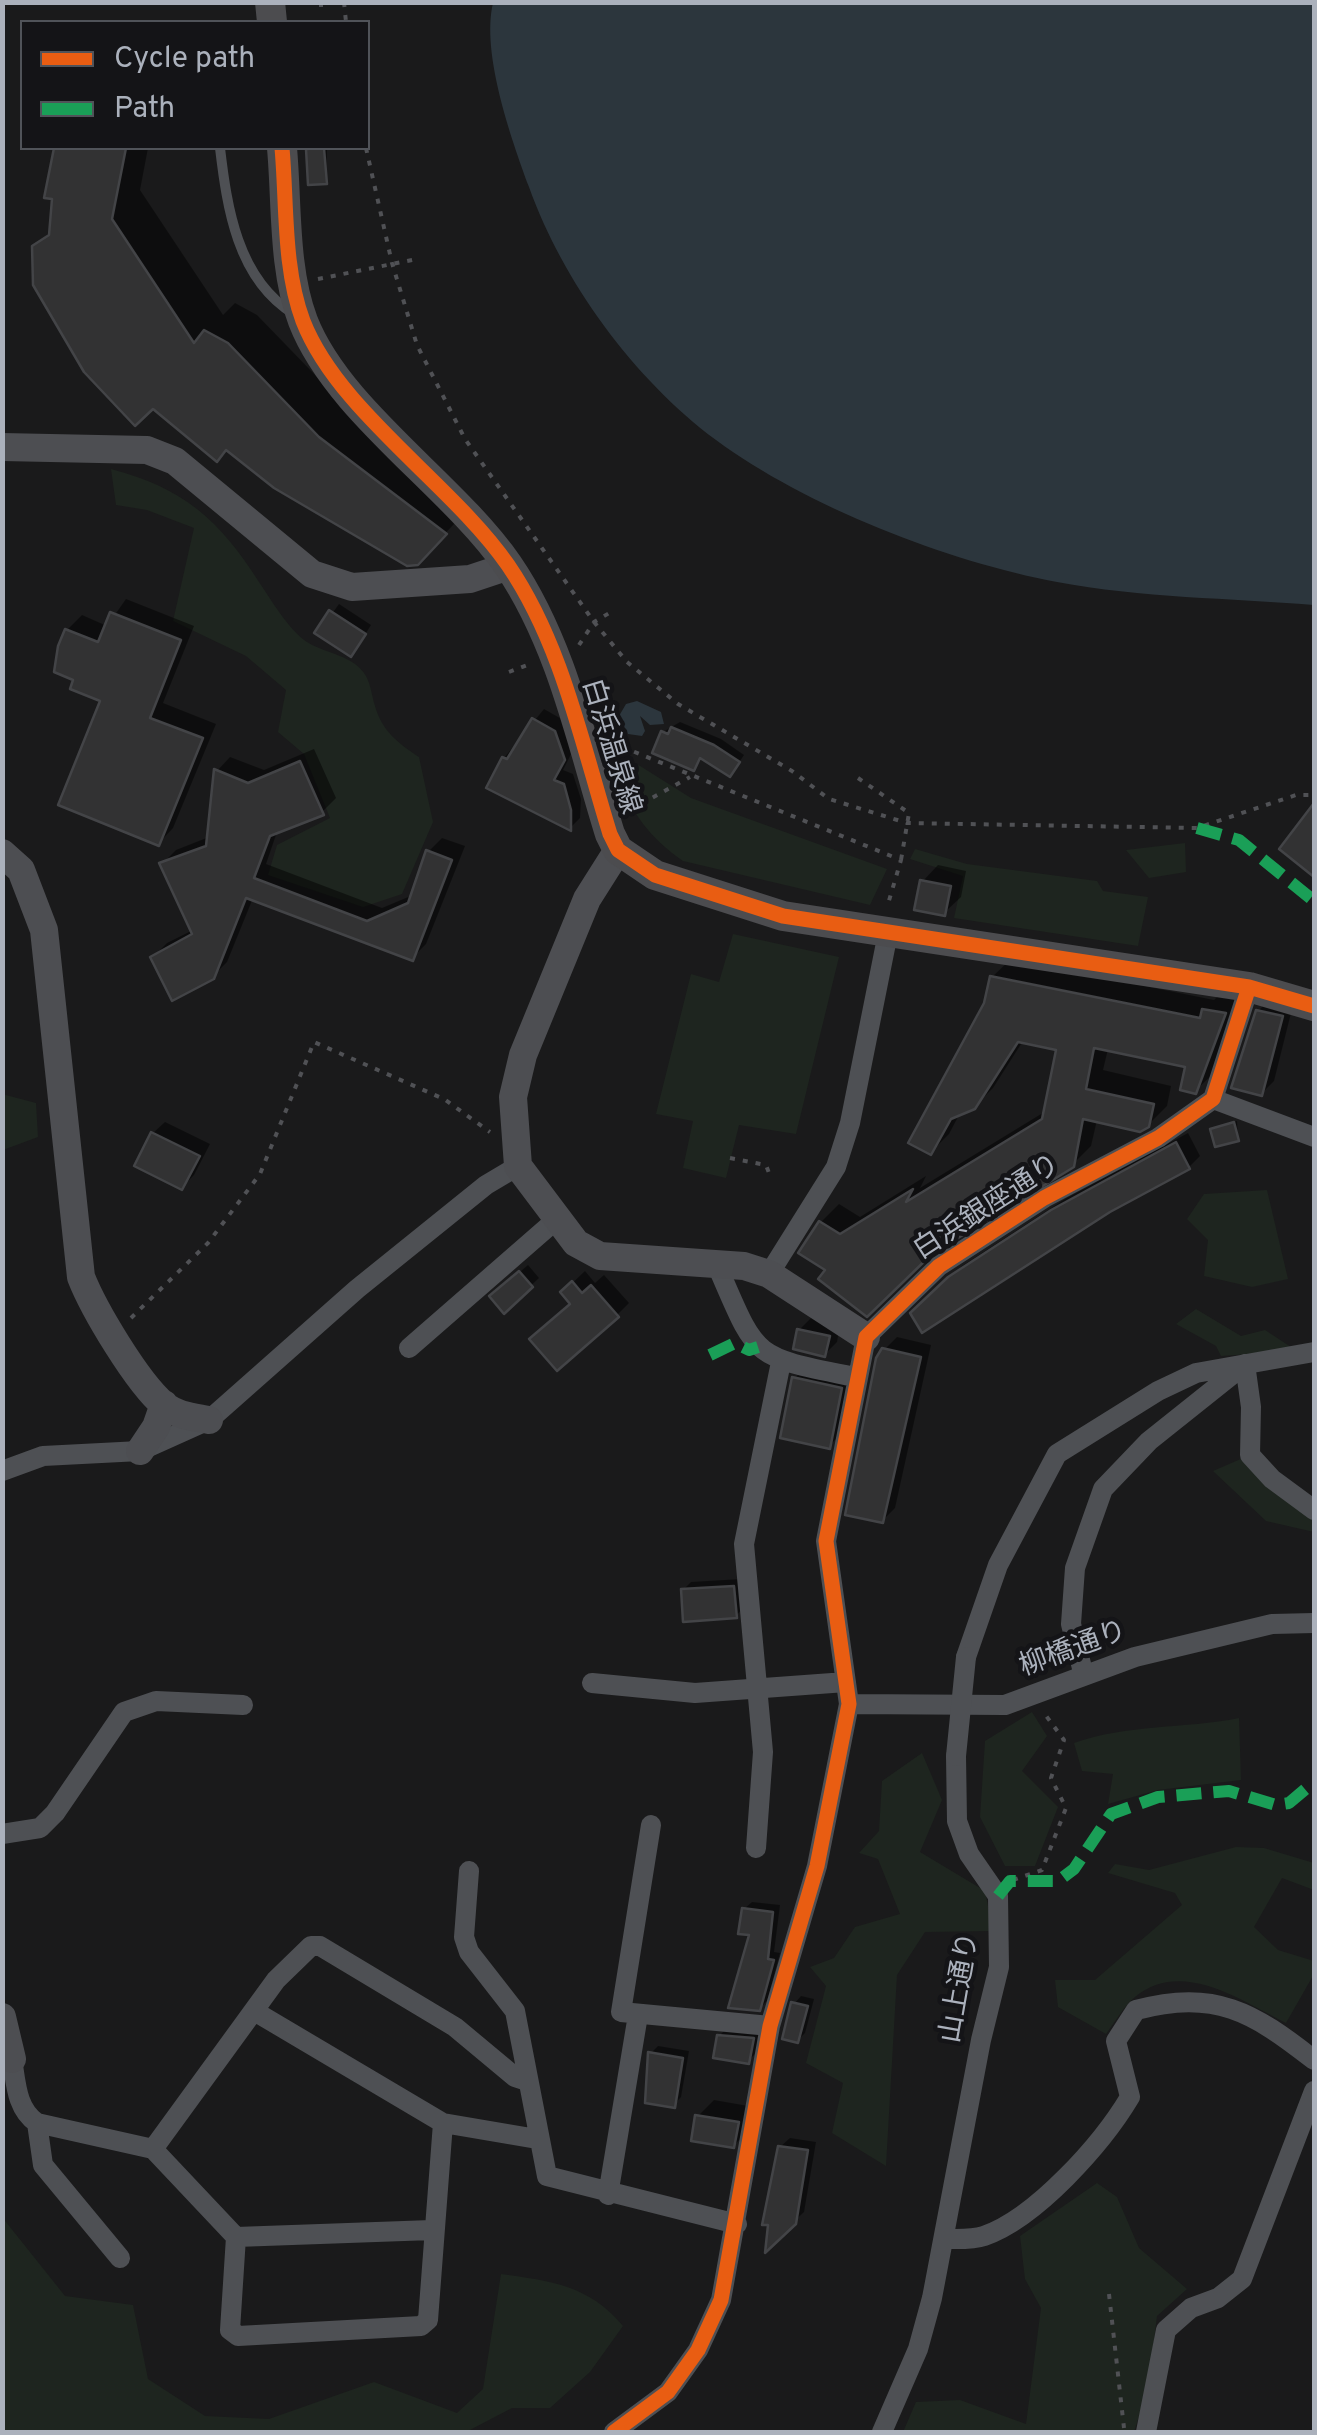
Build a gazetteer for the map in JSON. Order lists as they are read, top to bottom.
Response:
{
  "streets": {
    "main road": ["白浜温泉線"],
    "street": ["白浜銀座通り", "柳橋通り", "山上通り"]
  },
  "legend": ["Cycle path", "Path"]
}
